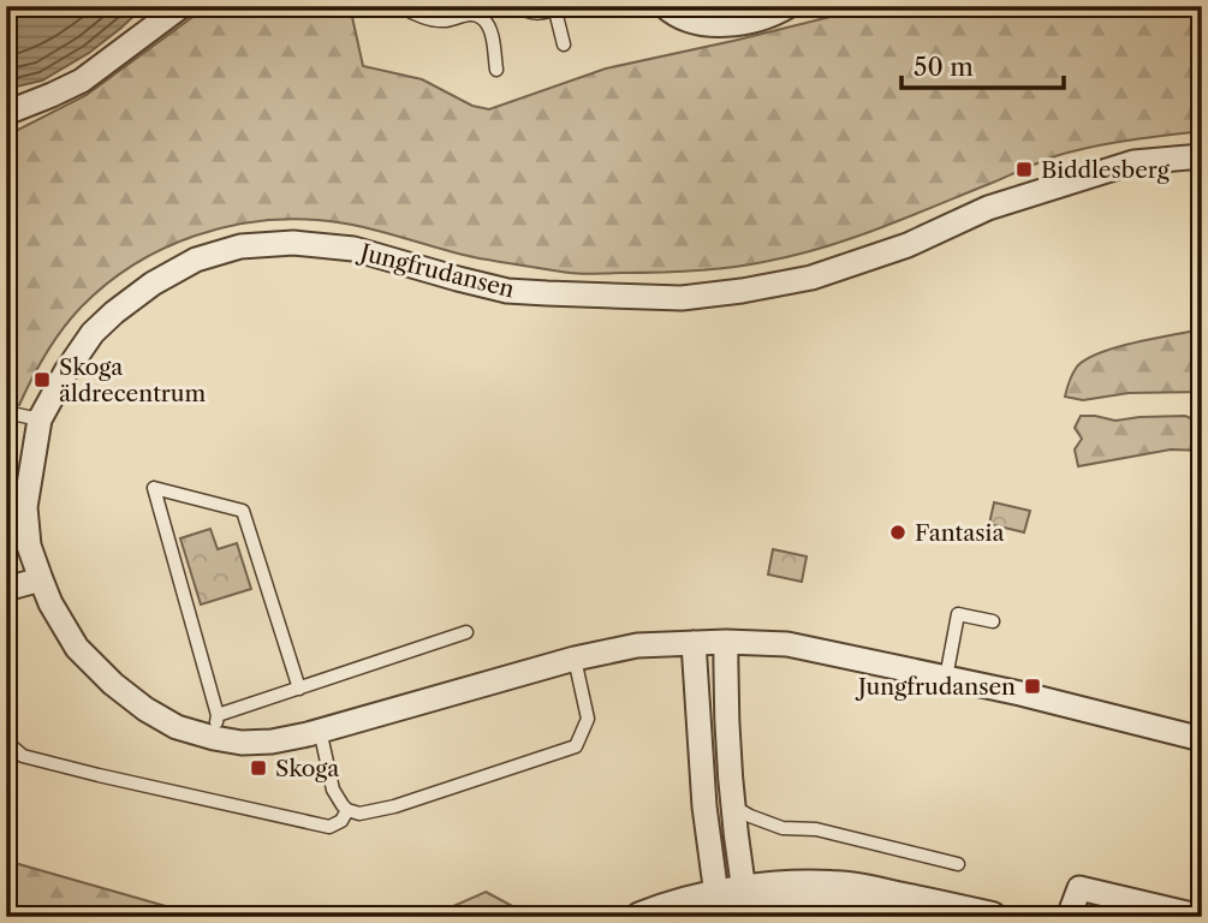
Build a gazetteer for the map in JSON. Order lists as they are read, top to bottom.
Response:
{
  "streets": {
    "street": ["Jungfrudansen"]
  },
  "places": {
    "transit": [
      "Biddlesberg",
      "Skoga äldrecentrum",
      "Jungfrudansen",
      "Skoga"
    ],
    "other": ["Fantasia"]
  },
  "scale_bar": "50 m"
}
